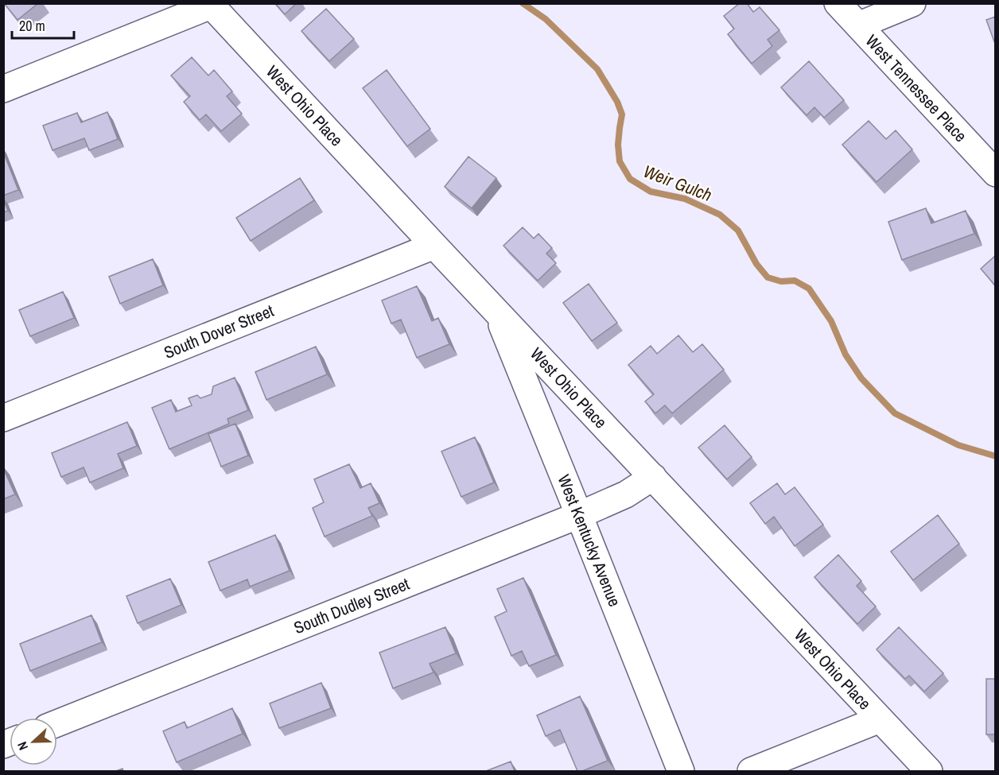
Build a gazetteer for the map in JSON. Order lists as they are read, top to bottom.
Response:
{
  "streets": {
    "street": [
      "West Tennessee Place",
      "West Ohio Place",
      "South Dover Street",
      "West Kentucky Avenue",
      "South Dudley Street"
    ]
  },
  "crossings": [
    ["West Ohio Place", "South Dover Street"],
    ["West Ohio Place", "West Kentucky Avenue"],
    ["West Ohio Place", "South Dudley Street"],
    ["West Kentucky Avenue", "South Dudley Street"]
  ],
  "water": ["Weir Gulch"],
  "scale_bar": "20 m",
  "north": "left"
}
